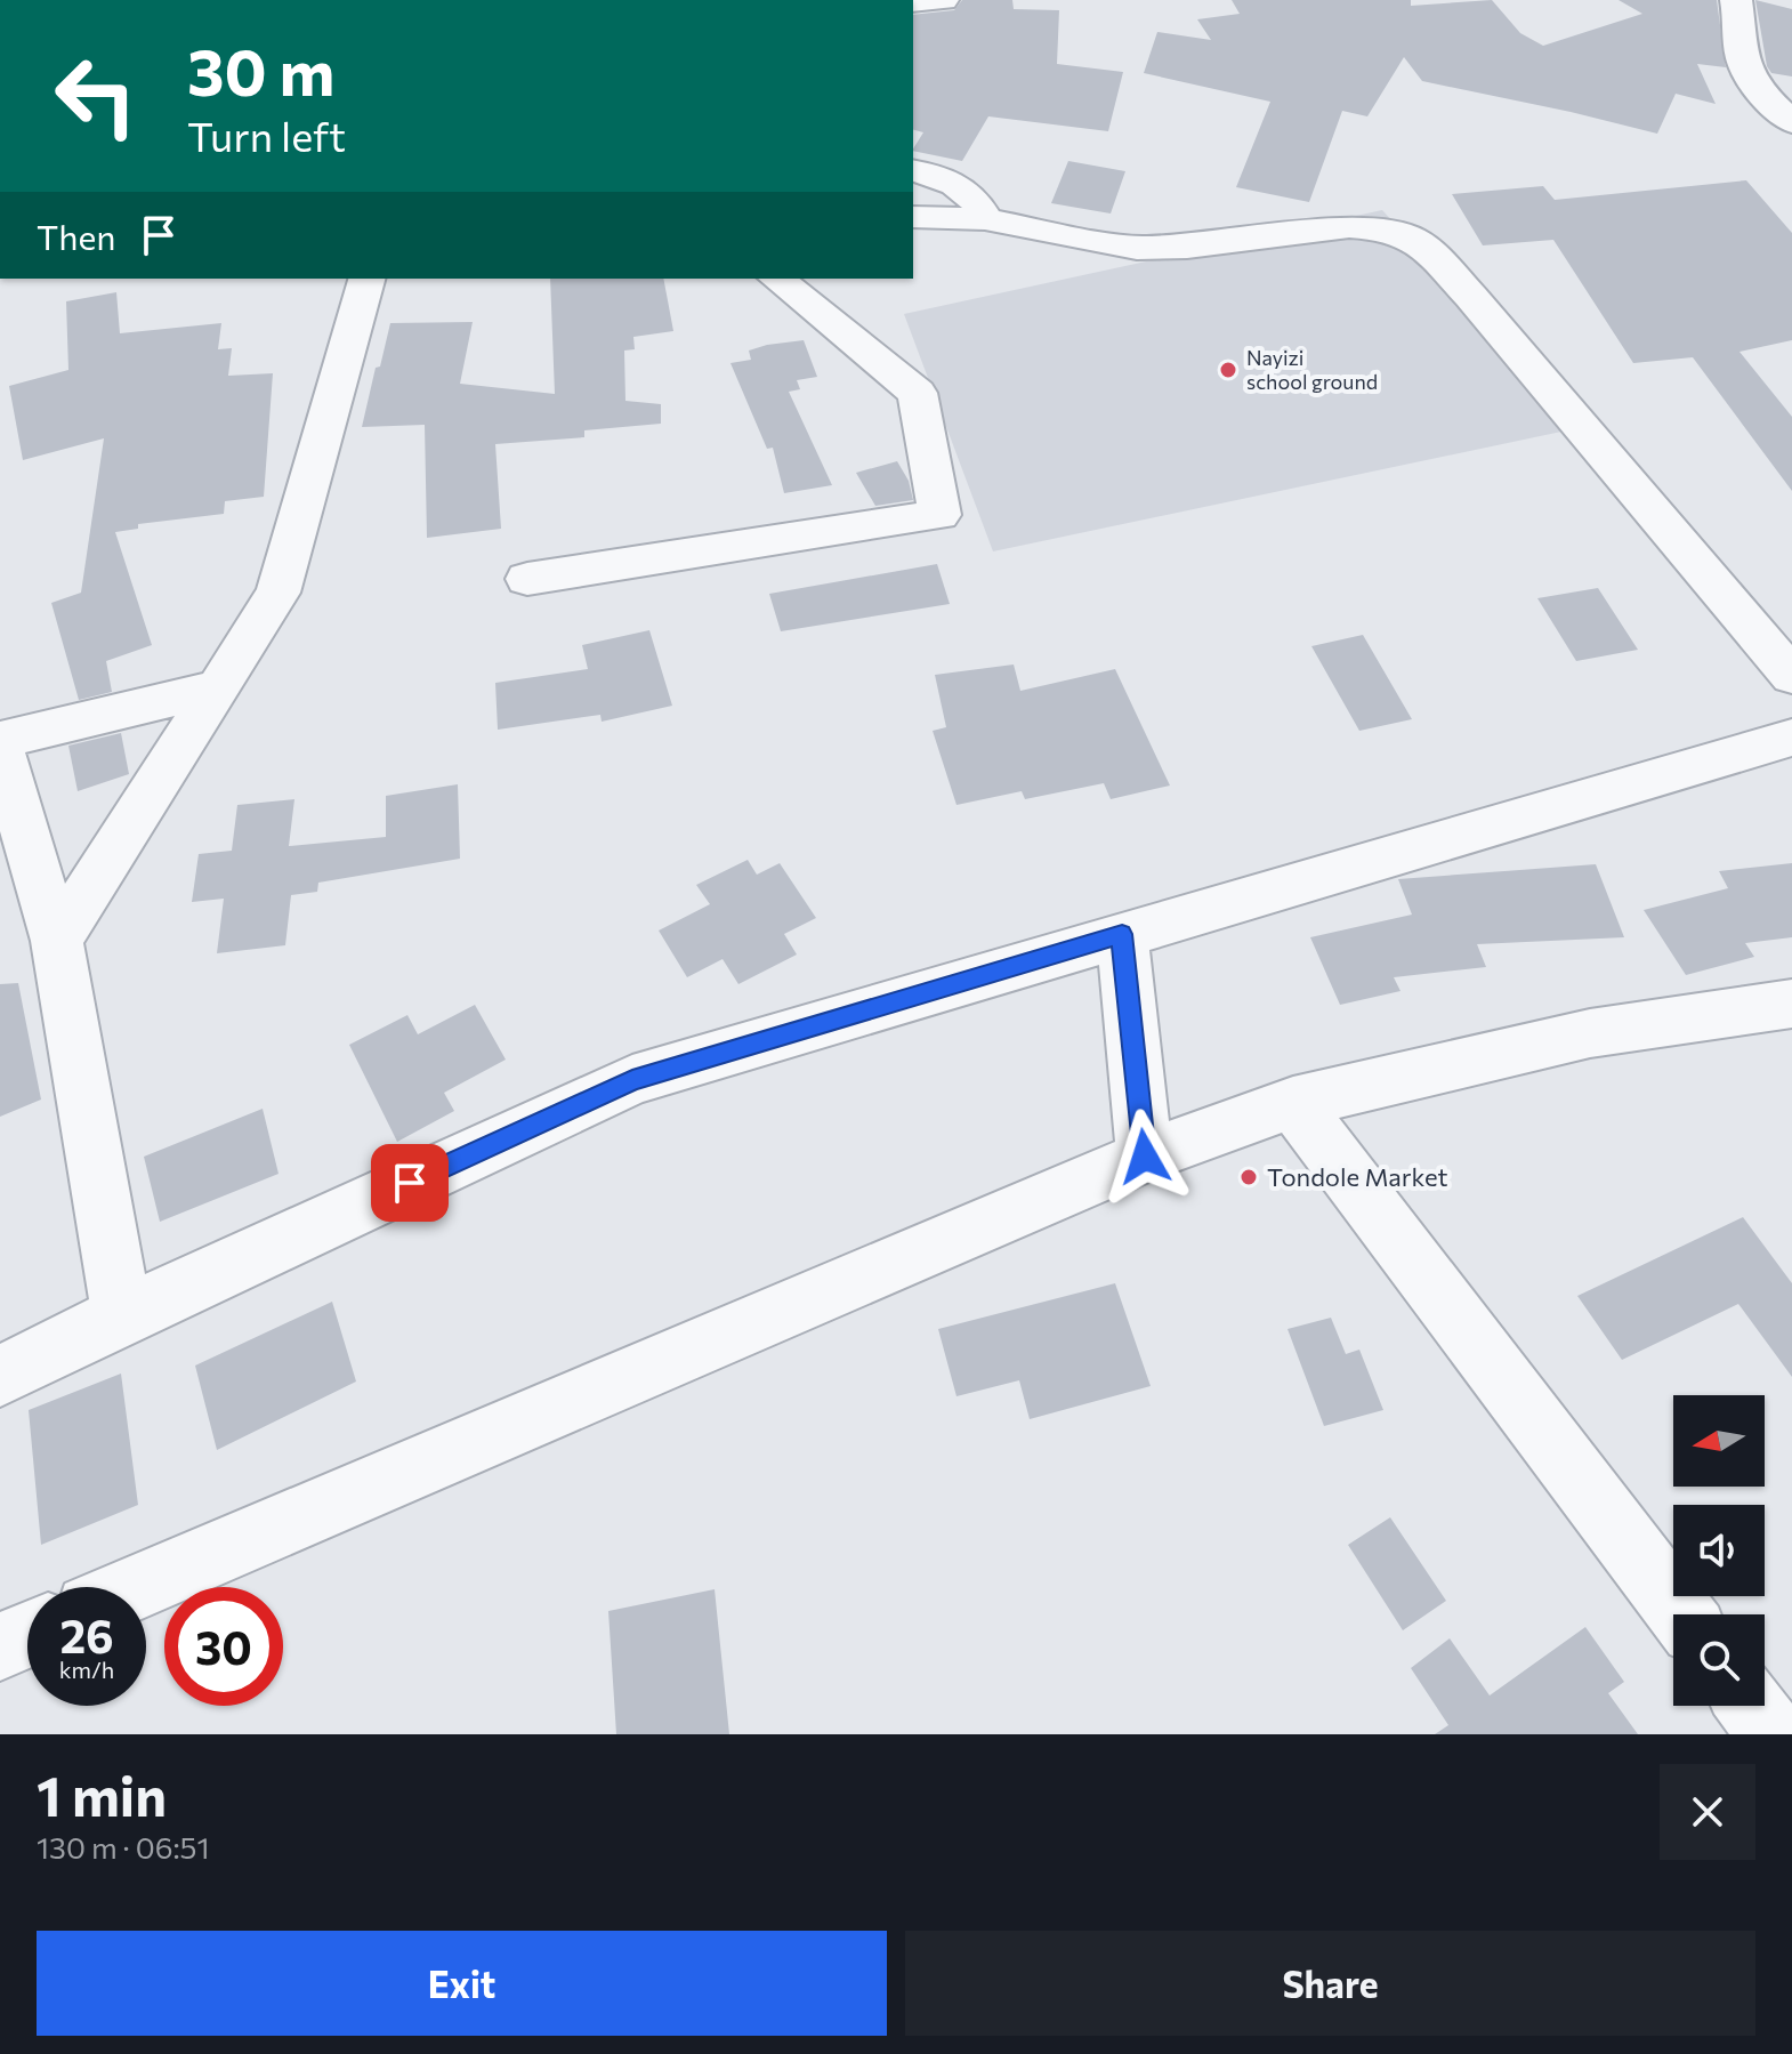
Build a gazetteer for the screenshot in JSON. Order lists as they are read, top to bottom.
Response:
{
  "places": ["Nayizi school ground", "Tondole Market"],
  "north": "left",
  "page": {
    "turn": ["30 m", "Turn left"],
    "then": "Then",
    "speed": "26 km/h",
    "limit": "30",
    "heading": ["1 min", "130 m · 06:51"],
    "buttons": ["Exit", "Share"]
  }
}
